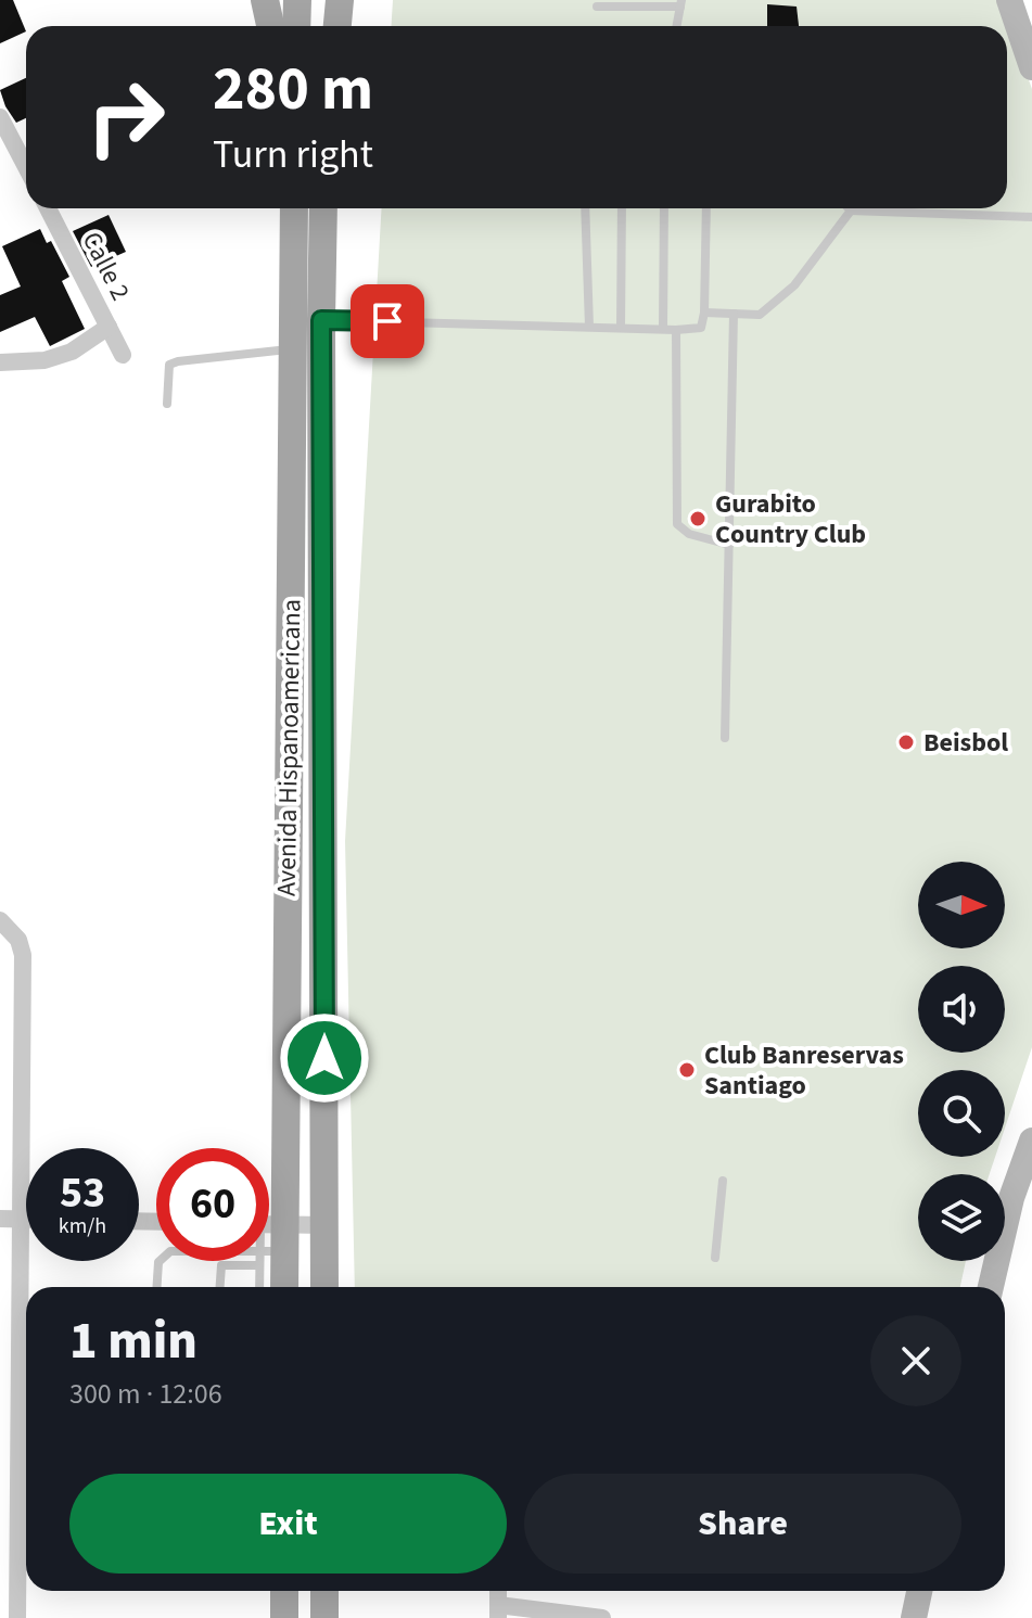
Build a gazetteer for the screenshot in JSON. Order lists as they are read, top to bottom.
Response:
{
  "streets": {
    "main road": ["Avenida Hispanoamericana"],
    "street": ["Calle 2"]
  },
  "places": ["Gurabito Country Club", "Beisbol", "Club Banreservas Santiago"],
  "north": "right",
  "page": {
    "turn": ["280 m", "Turn right"],
    "speed": "53 km/h",
    "limit": "60",
    "heading": ["1 min", "300 m · 12:06"],
    "buttons": ["Exit", "Share"]
  }
}
